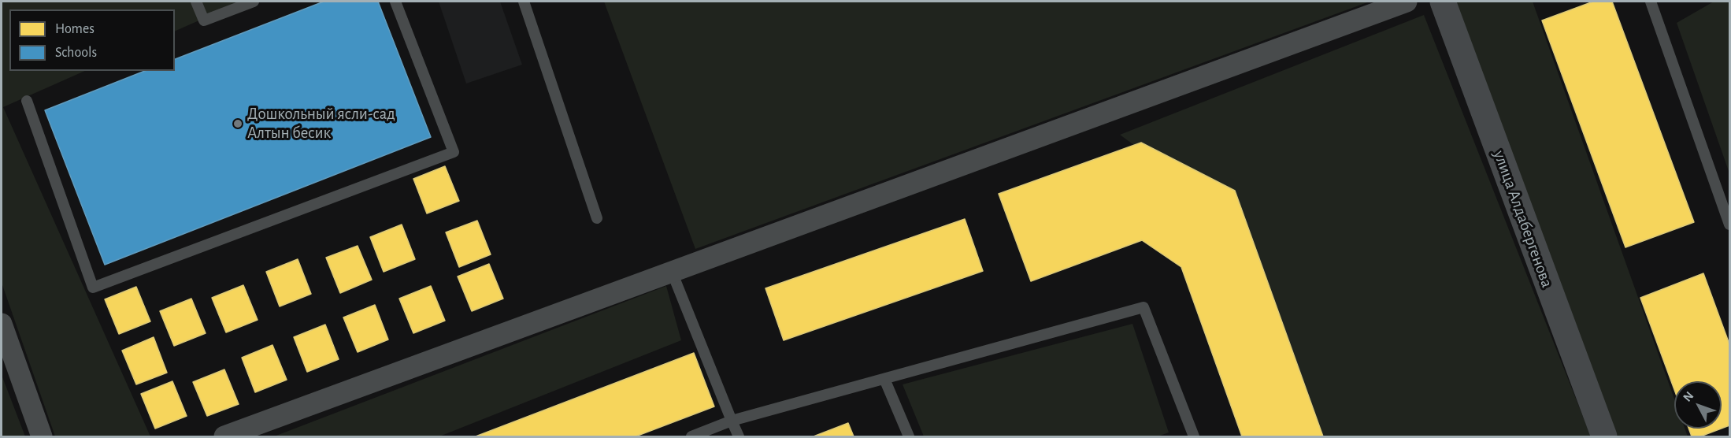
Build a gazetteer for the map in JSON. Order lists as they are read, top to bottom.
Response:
{
  "streets": {
    "street": ["улица Алдабергенова"]
  },
  "places": ["Дошкольный ясли-сад Алтын бесик"],
  "legend": ["Homes", "Schools"],
  "north": "top left"
}
